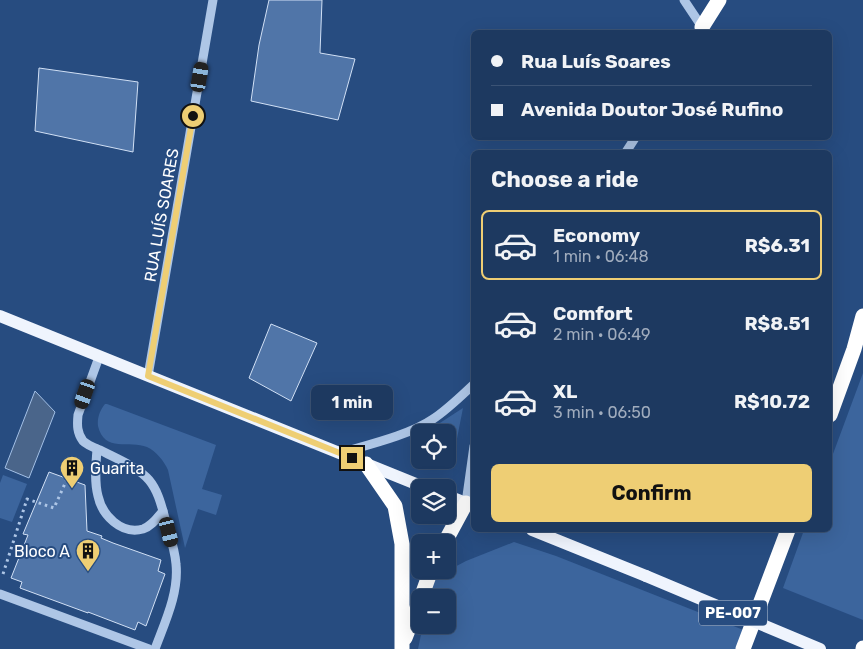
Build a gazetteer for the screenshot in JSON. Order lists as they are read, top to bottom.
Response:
{
  "streets": {
    "main road": ["PE-007"],
    "street": ["RUA LUÍS SOARES"]
  },
  "places": {
    "building": ["Guarita", "Bloco A"]
  },
  "page": {
    "banner": ["Rua Luís Soares", "Avenida Doutor José Rufino"],
    "heading": "Choose a ride",
    "list": [
      {
        "name": "Economy",
        "note": "1 min · 06:48",
        "value": "R$6.31"
      },
      {
        "name": "Comfort",
        "note": "2 min · 06:49",
        "value": "R$8.51"
      },
      {
        "name": "XL",
        "note": "3 min · 06:50",
        "value": "R$10.72"
      }
    ],
    "bubble": "1 min",
    "map_buttons": ["+", "−"],
    "buttons": "Confirm"
  }
}
